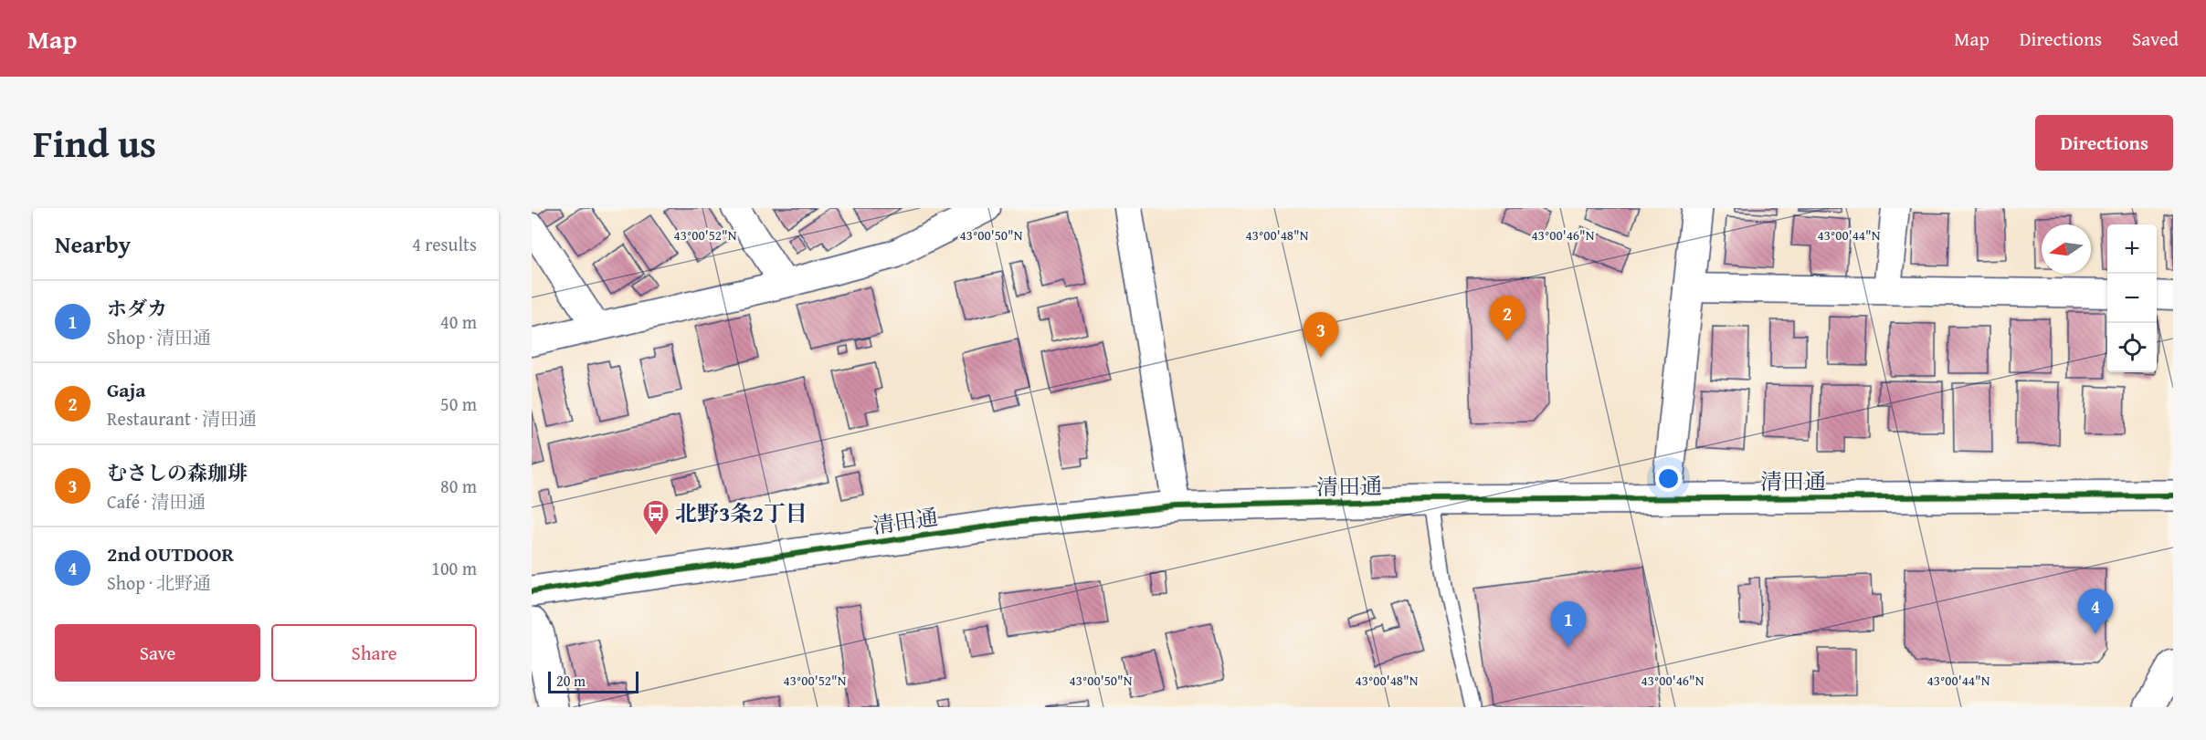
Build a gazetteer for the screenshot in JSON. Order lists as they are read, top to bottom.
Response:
{
  "streets": {
    "street": ["清田通"]
  },
  "places": {
    "bus stop": ["北野3条2丁目"]
  },
  "scale_bar": "20 m",
  "north": "left",
  "page": {
    "header": "Map",
    "nav": ["Map", "Directions", "Saved"],
    "title": "Find us",
    "buttons": [
      "Directions",
      ["Save", "Share"]
    ],
    "heading": ["Nearby", "4 results"],
    "map_buttons": ["+", "−"],
    "list": [
      {
        "mark": "1",
        "name": "ホダカ",
        "note": "Shop · 清田通",
        "value": "40 m"
      },
      {
        "mark": "2",
        "name": "Gaja",
        "note": "Restaurant · 清田通",
        "value": "50 m"
      },
      {
        "mark": "3",
        "name": "むさしの森珈琲",
        "note": "Café · 清田通",
        "value": "80 m"
      },
      {
        "mark": "4",
        "name": "2nd OUTDOOR",
        "note": "Shop · 北野通",
        "value": "100 m"
      }
    ],
    "pins": [
      "2",
      "3",
      "4",
      "1"
    ],
    "scale": "20 m"
  },
  "coordinates": [
    "43°00'52\"N",
    "43°00'50\"N",
    "43°00'48\"N",
    "43°00'46\"N",
    "43°00'44\"N"
  ]
}
